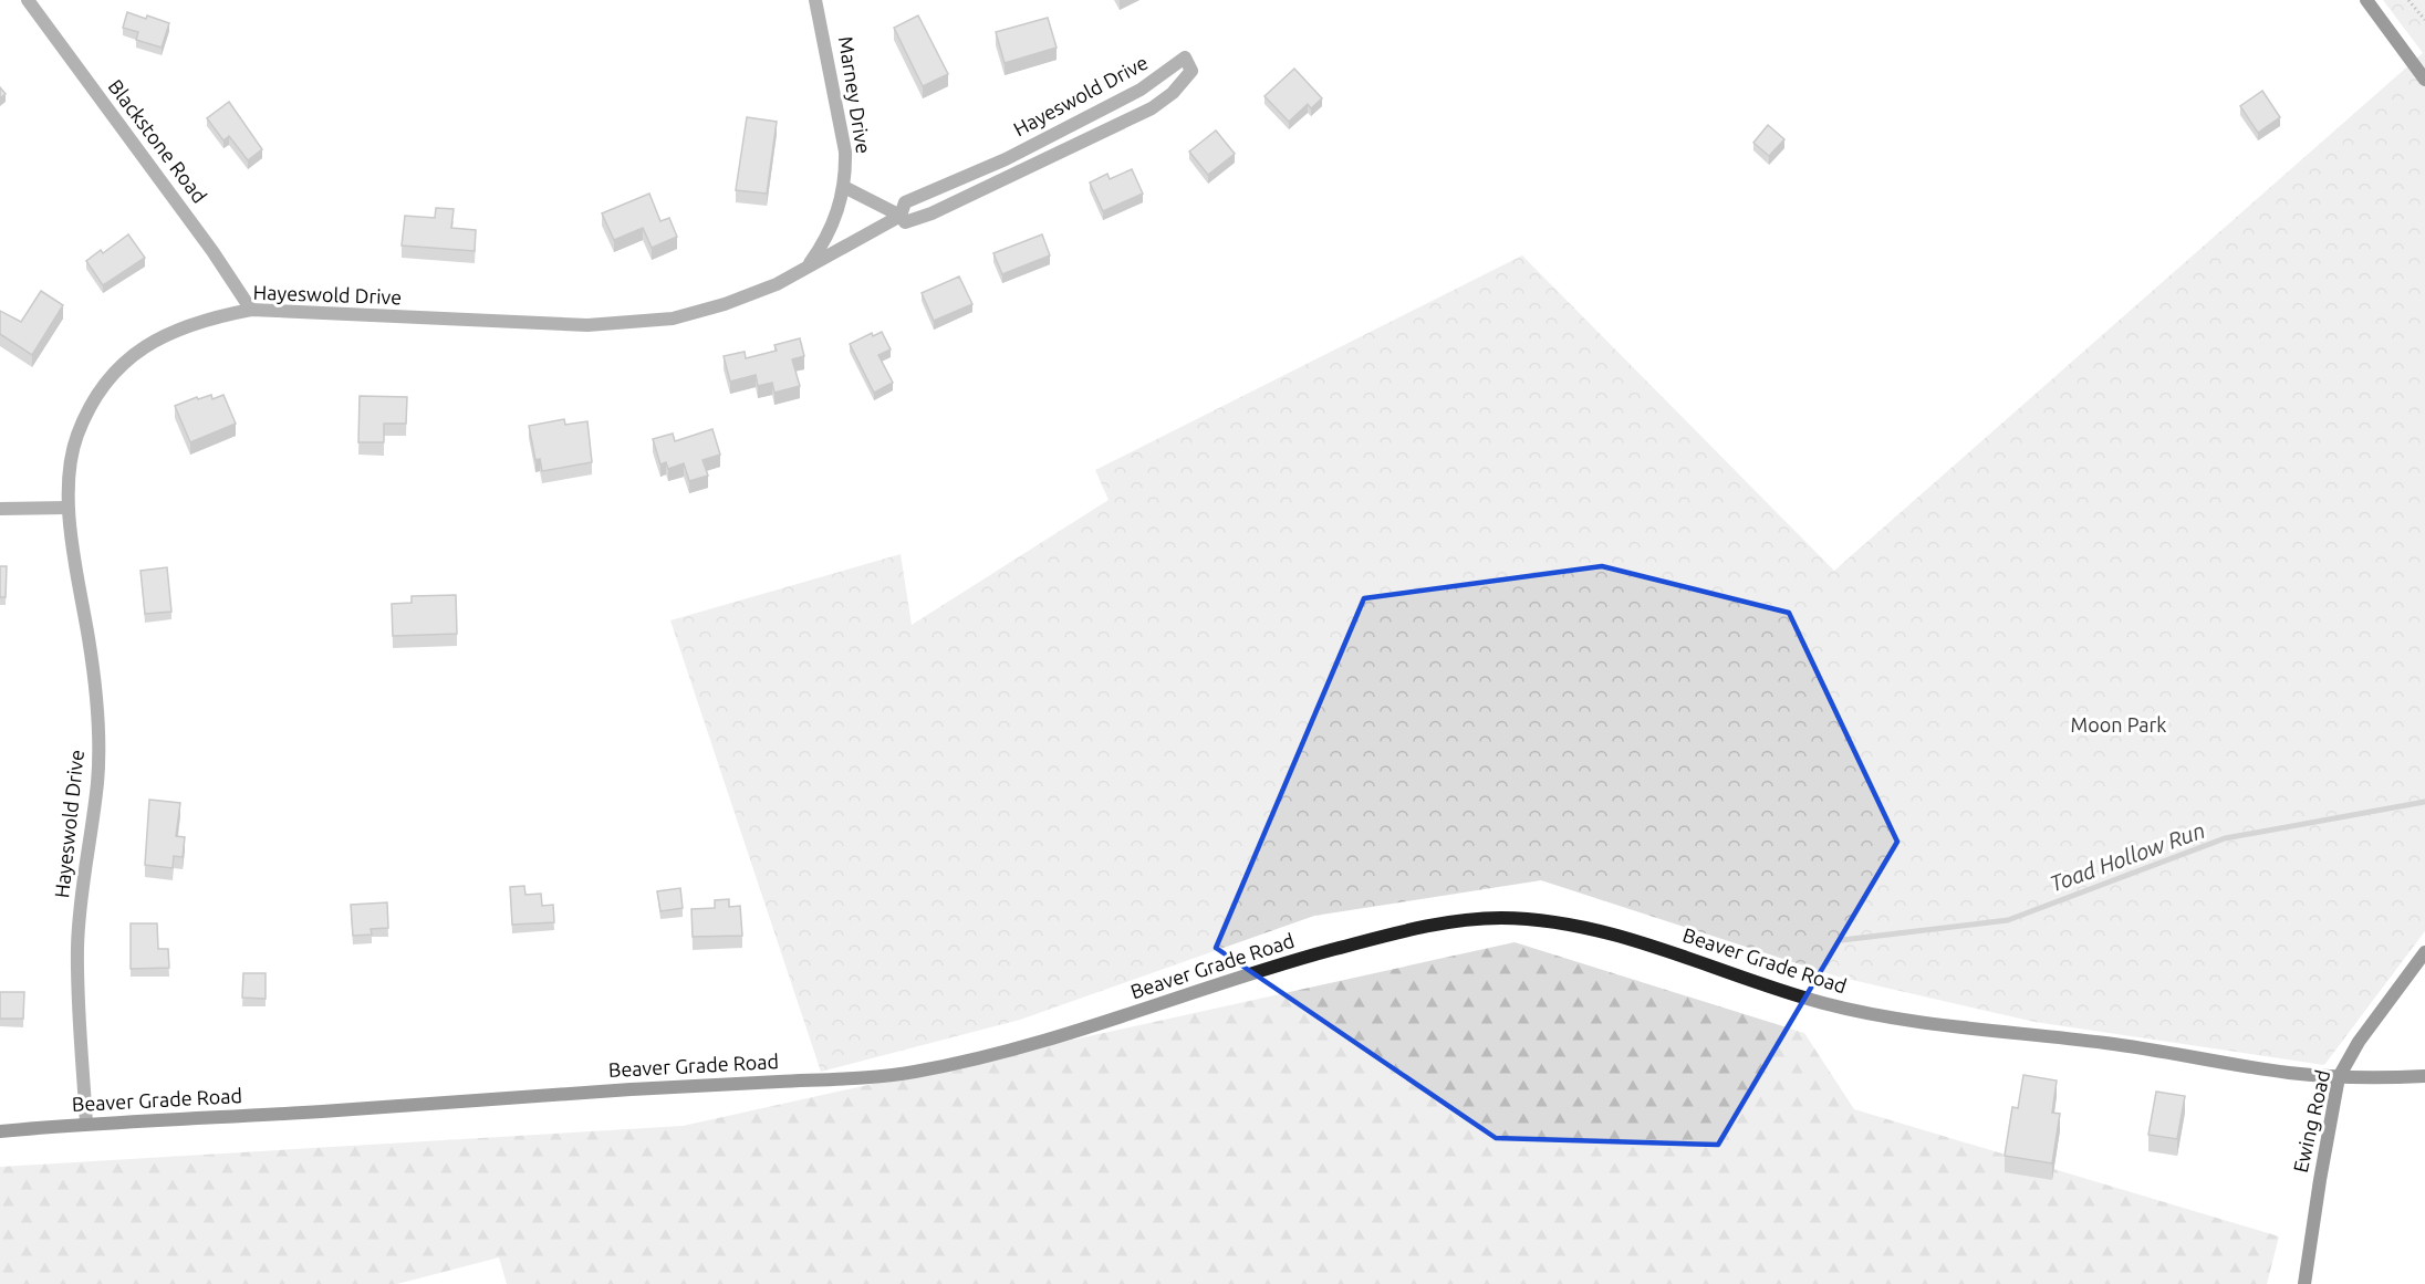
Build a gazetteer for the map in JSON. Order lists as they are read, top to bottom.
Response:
{
  "streets": {
    "main road": ["Beaver Grade Road", "Ewing Road"],
    "street": ["Marney Drive", "Hayeswold Drive", "Blackstone Road"]
  },
  "crossings": [
    ["Marney Drive", "Hayeswold Drive"],
    ["Hayeswold Drive", "Blackstone Road"],
    ["Hayeswold Drive", "Beaver Grade Road"],
    ["Beaver Grade Road", "Ewing Road"]
  ],
  "water": ["Toad Hollow Run"],
  "parks": ["Moon Park"]
}
